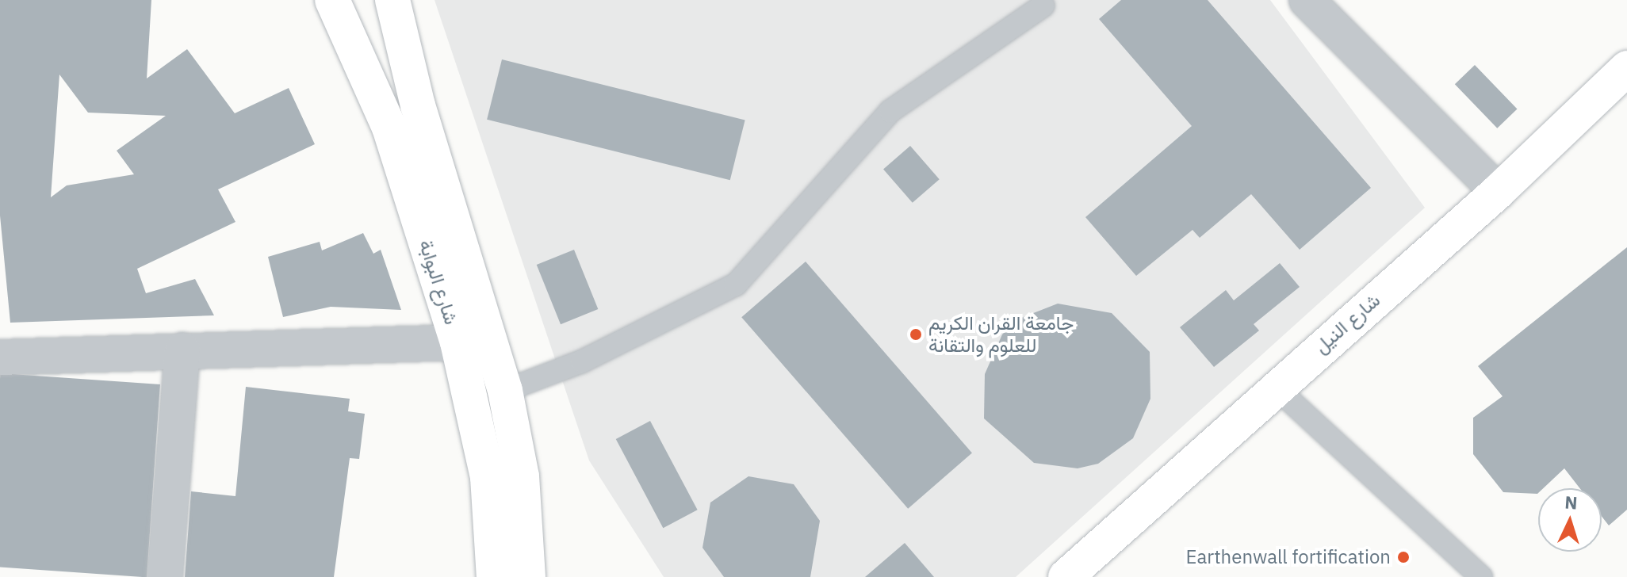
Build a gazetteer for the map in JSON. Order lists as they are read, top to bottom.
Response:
{
  "streets": {
    "main road": ["شارع البوابة", "شارع النيل"]
  },
  "places": ["جامعة القران الكريم للعلوم والتقانة", "Earthenwall fortification"],
  "north": "top"
}
